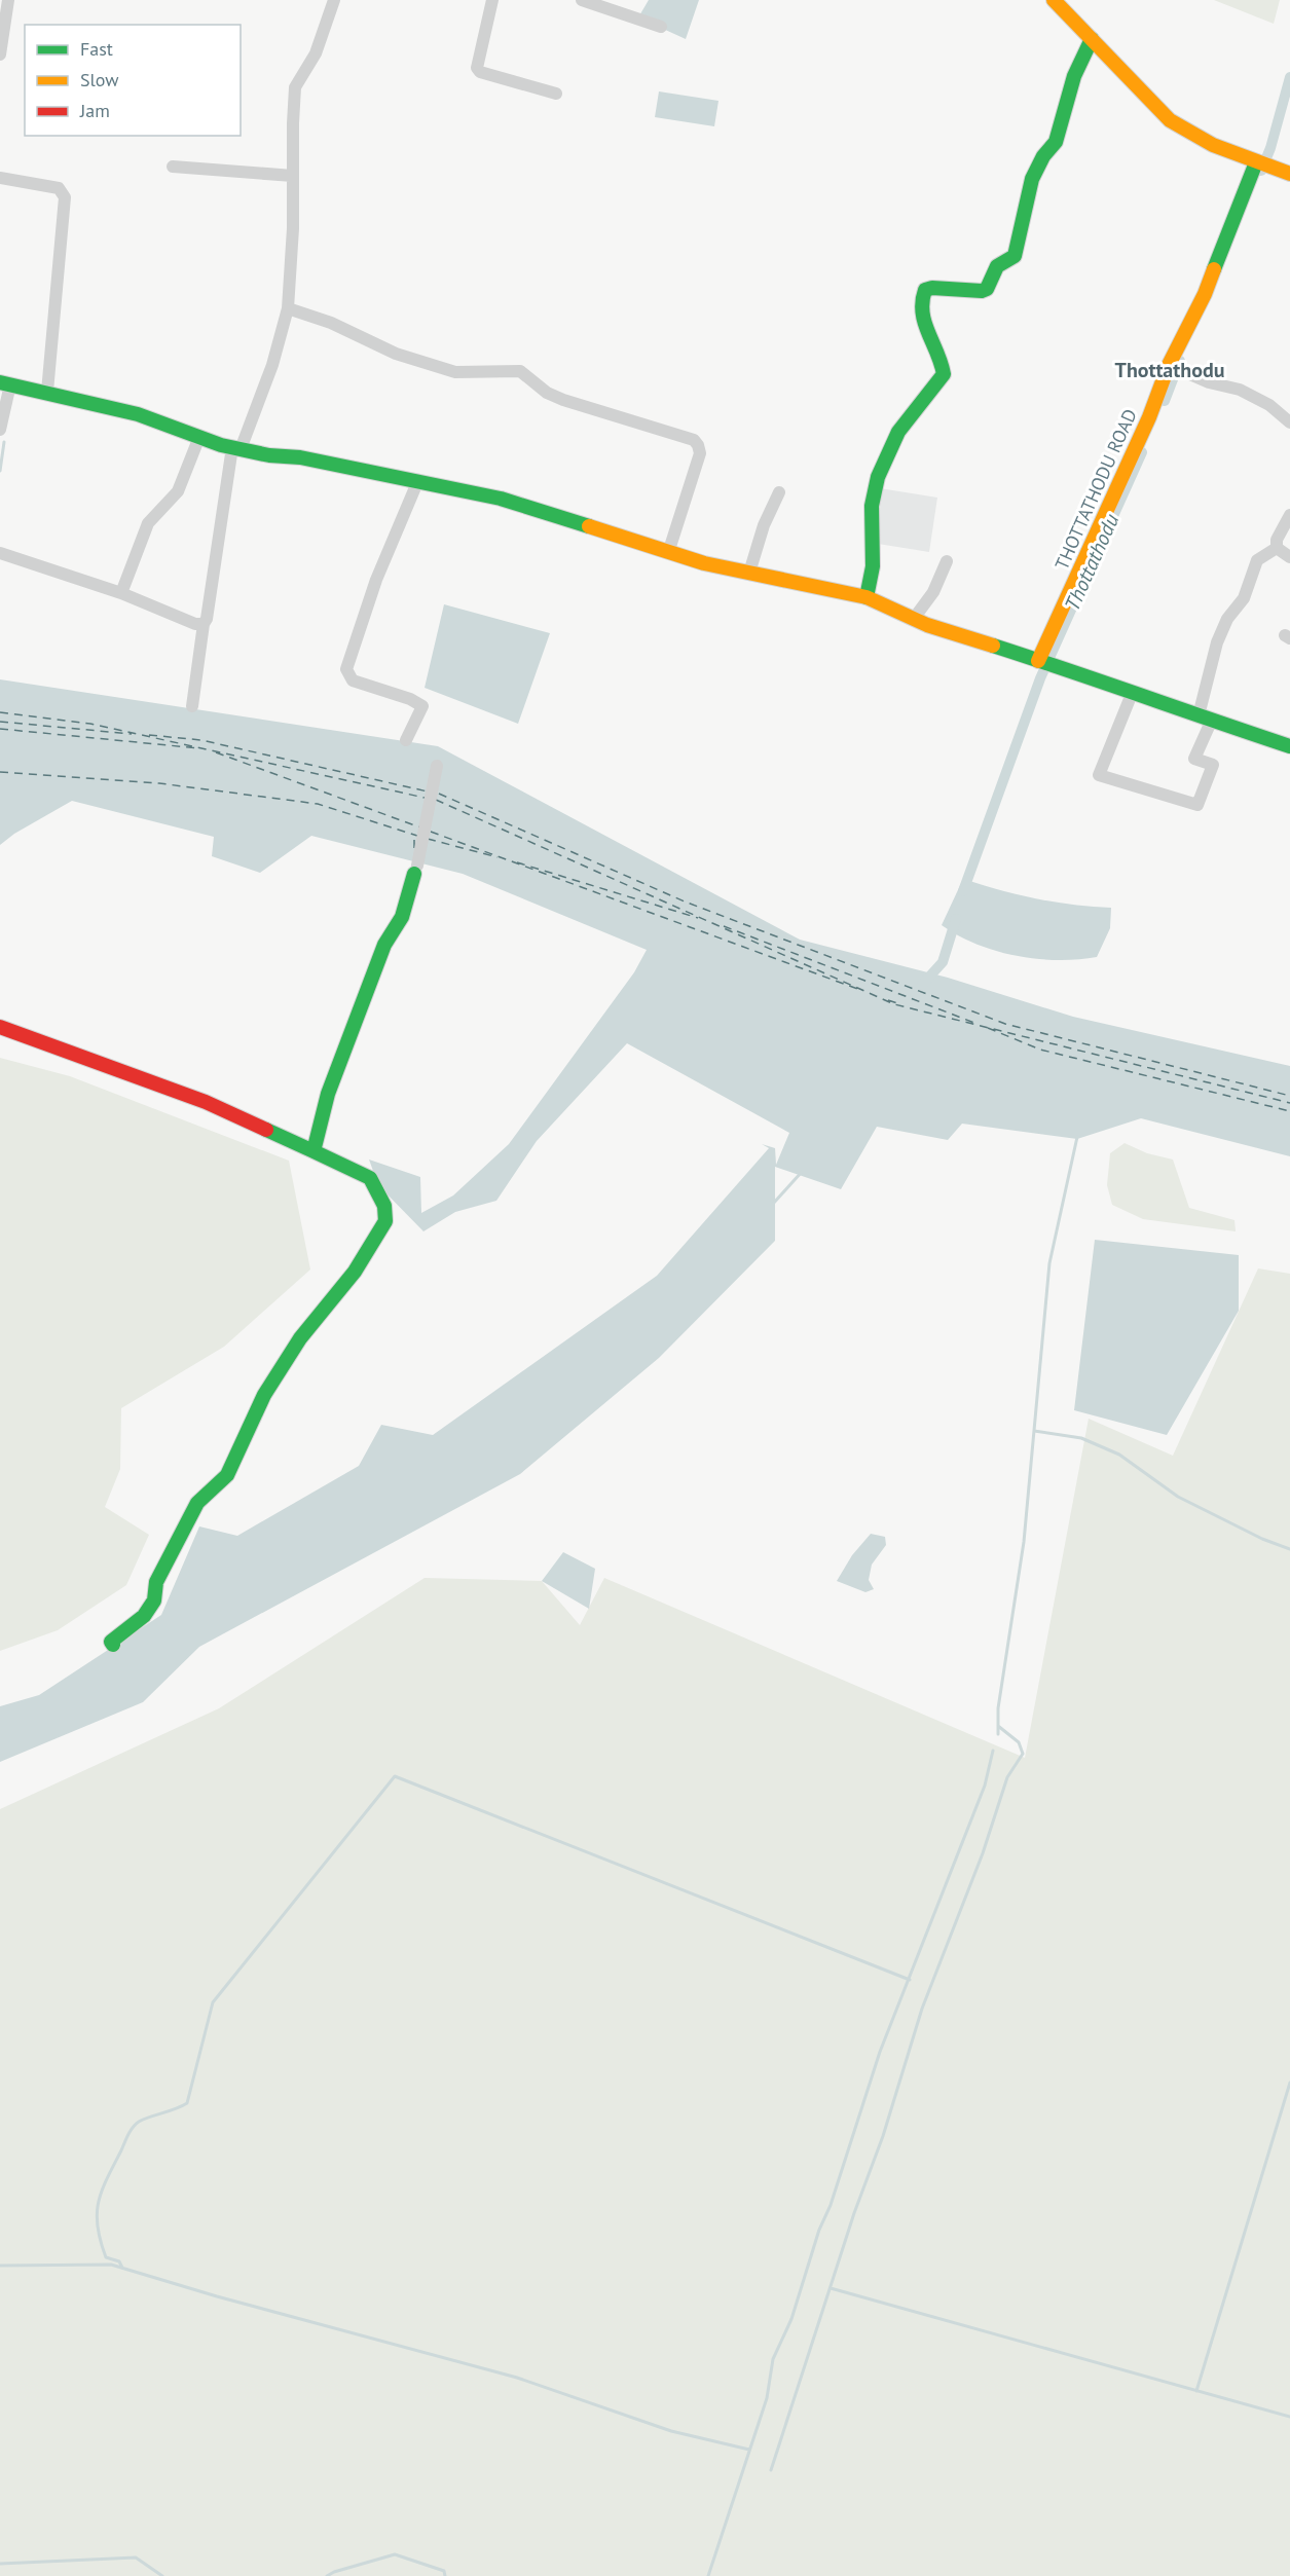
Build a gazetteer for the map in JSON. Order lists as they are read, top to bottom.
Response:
{
  "streets": {
    "street": ["THOTTATHODU ROAD"]
  },
  "districts": ["Thottathodu"],
  "water": ["Thottathodu"],
  "legend": ["Fast", "Slow", "Jam"]
}
